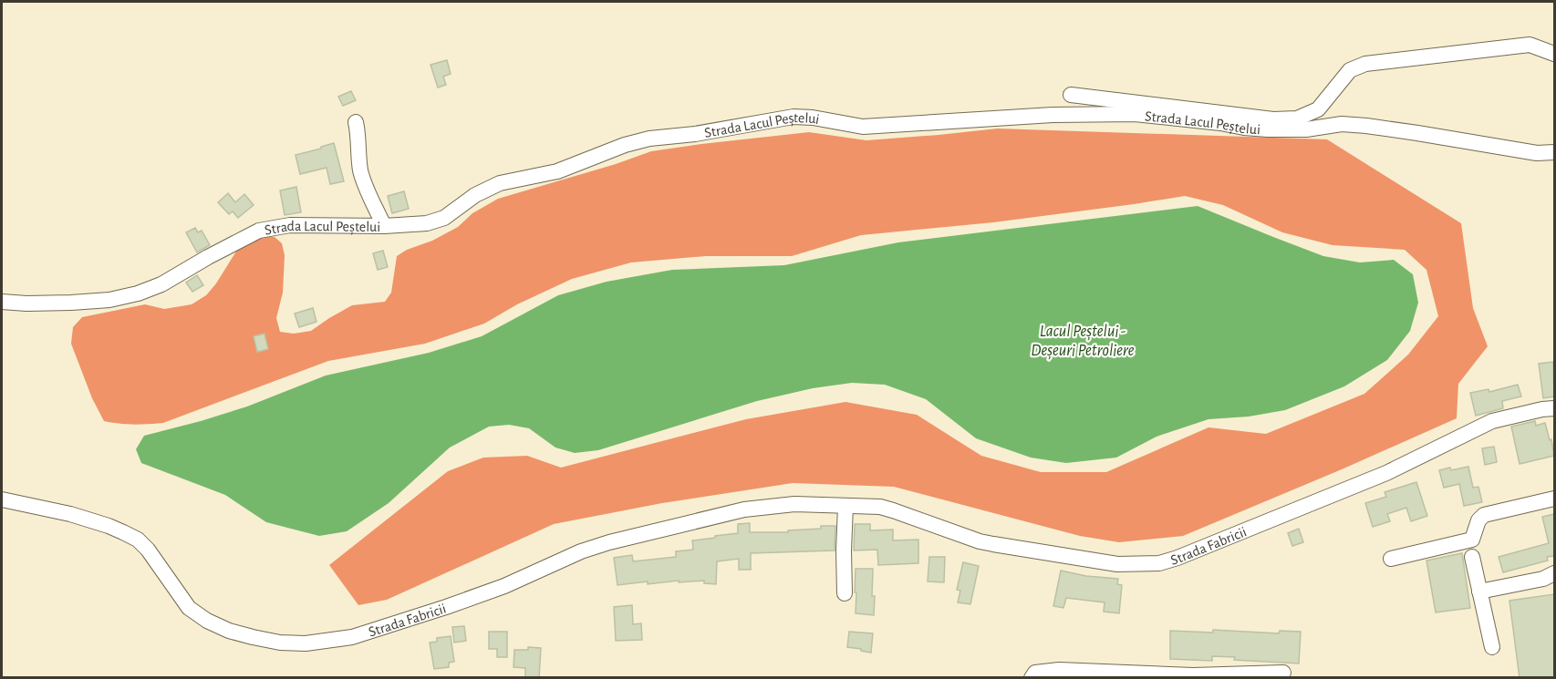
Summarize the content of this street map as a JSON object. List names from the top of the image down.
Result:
{
  "streets": {
    "street": ["Strada Lacul Peștelui", "Strada Fabricii"]
  },
  "water": ["Lacul Peștelui - Deșeuri Petroliere"]
}
